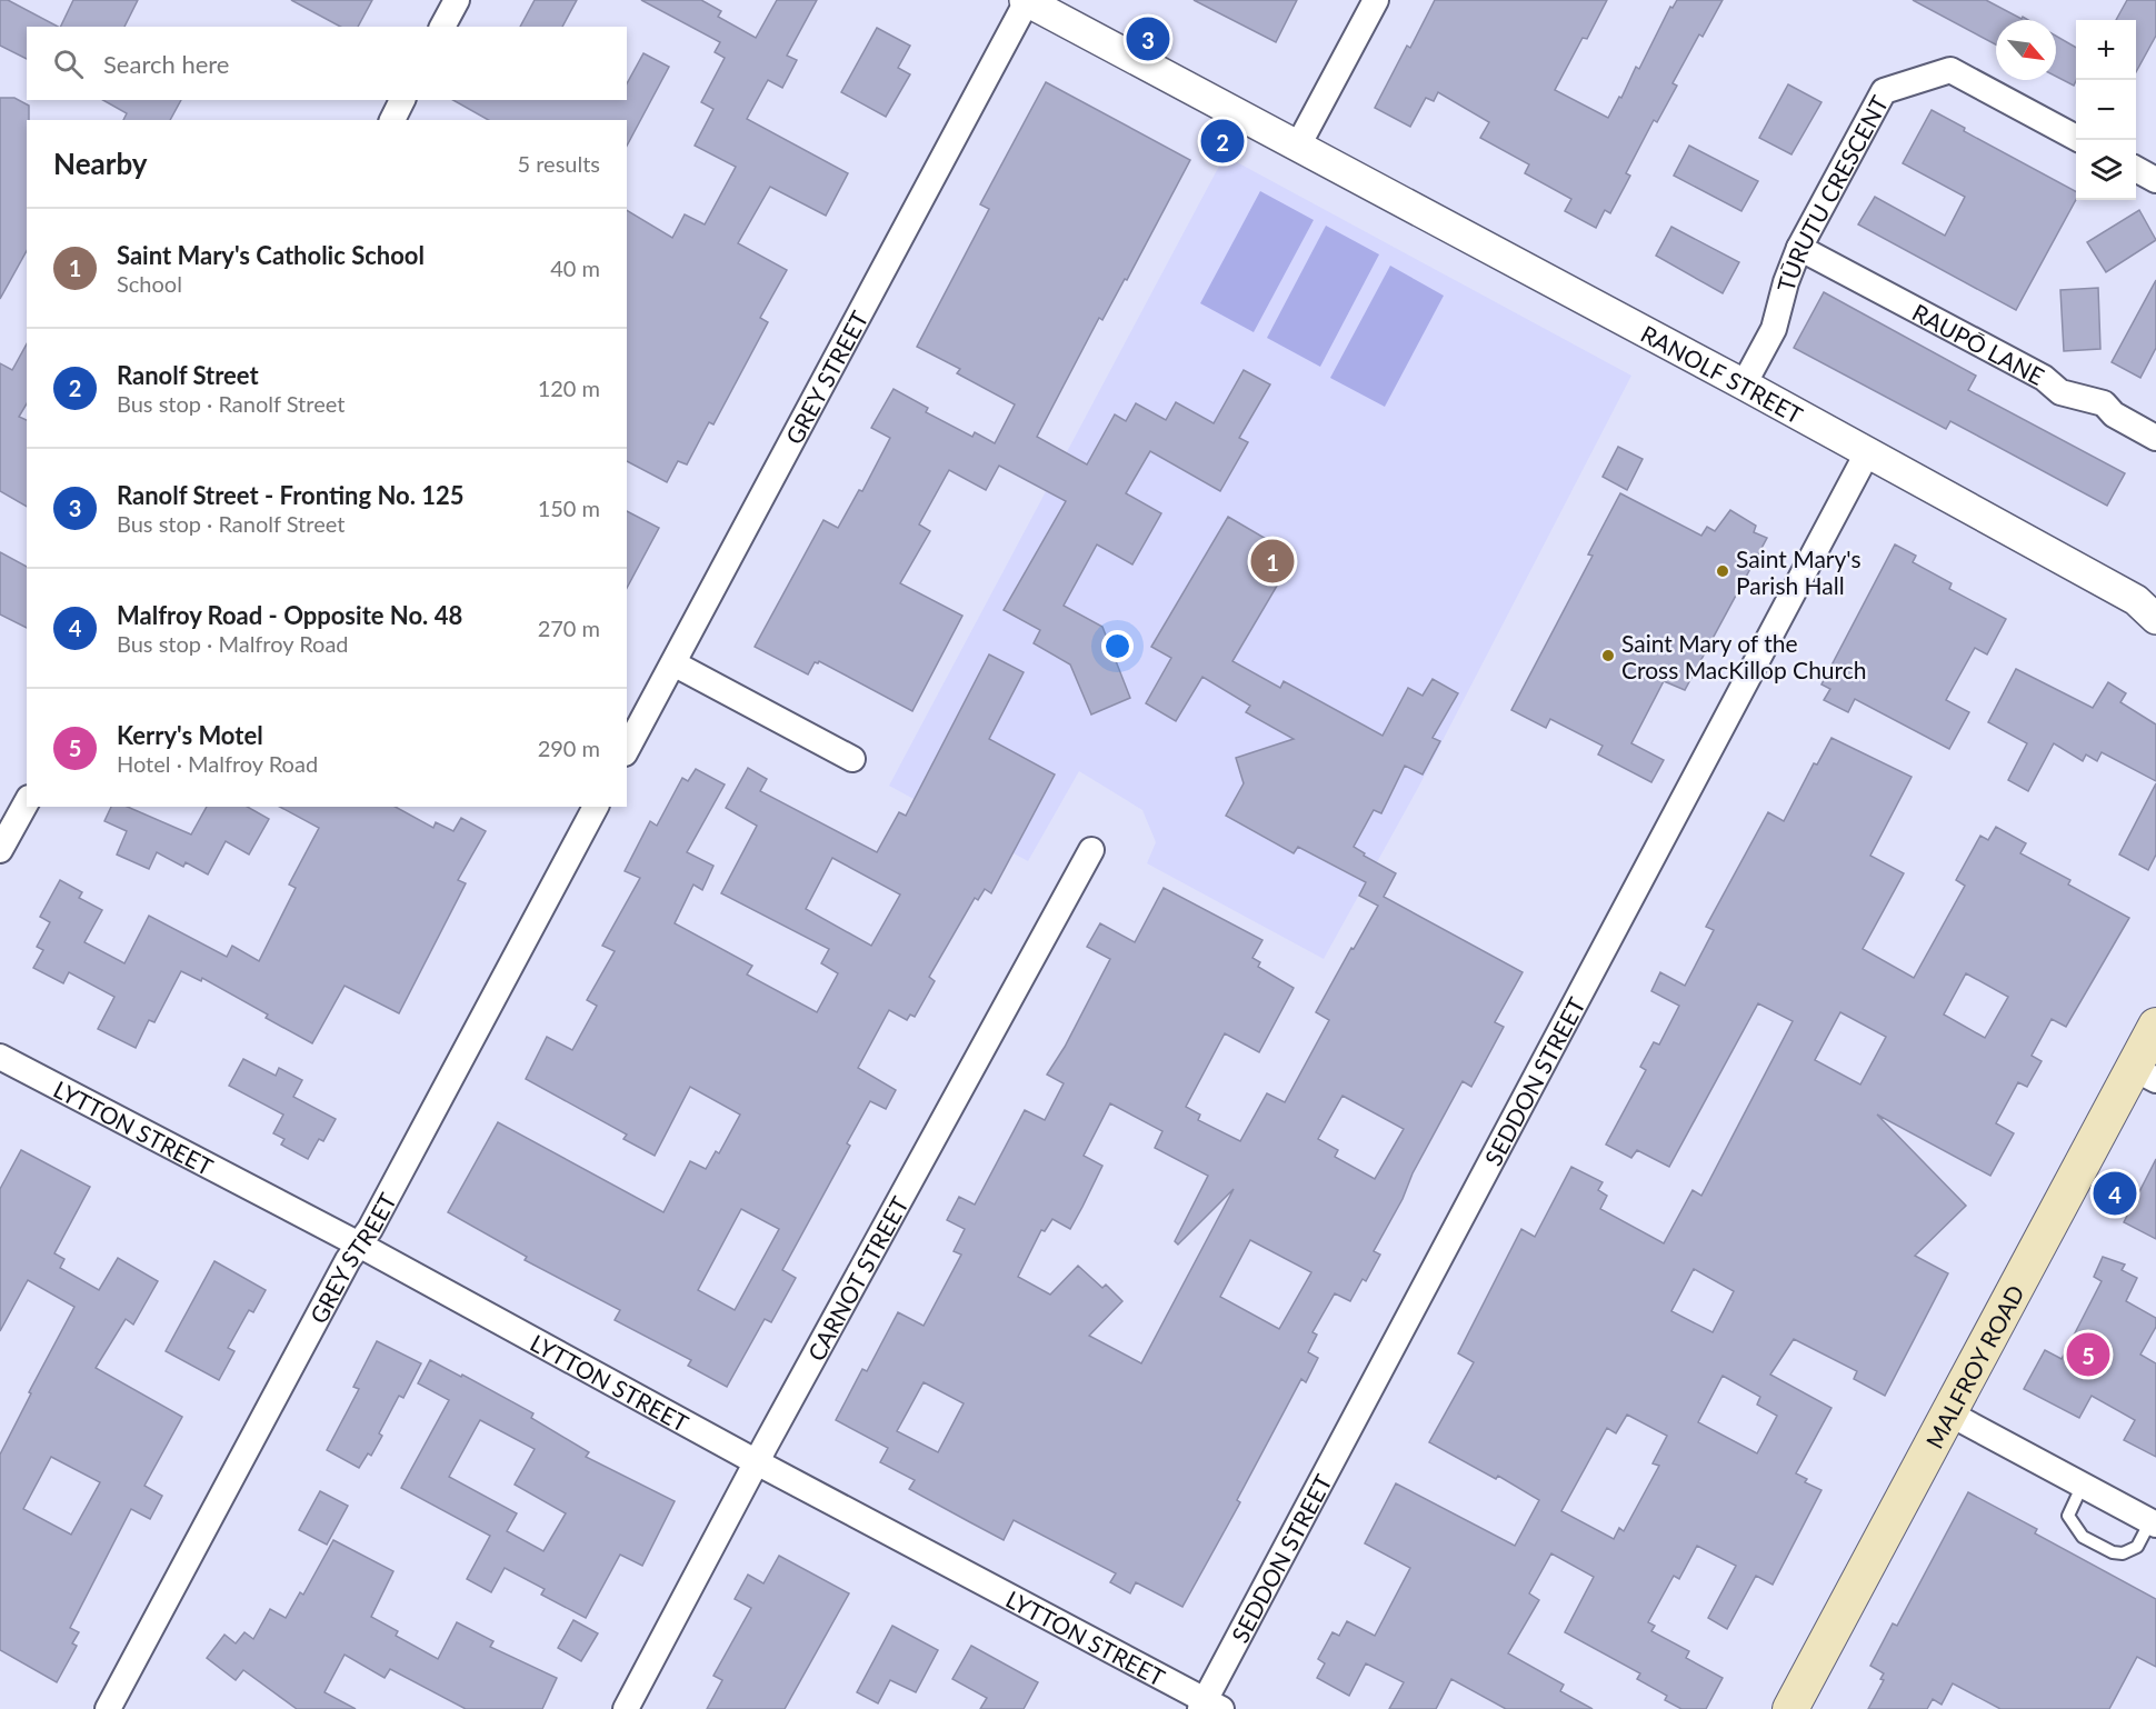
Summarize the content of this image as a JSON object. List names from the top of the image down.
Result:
{
  "streets": {
    "main road": ["MALFROY ROAD"],
    "street": [
      "TŪRUTU CRESCENT",
      "RAUPŌ LANE",
      "RANOLF STREET",
      "GREY STREET",
      "SEDDON STREET",
      "LYTTON STREET",
      "CARNOT STREET"
    ]
  },
  "crossings": [
    ["TŪRUTU CRESCENT", "RAUPŌ LANE"],
    ["TŪRUTU CRESCENT", "RANOLF STREET"],
    ["RANOLF STREET", "GREY STREET"],
    ["RANOLF STREET", "SEDDON STREET"],
    ["GREY STREET", "LYTTON STREET"],
    ["SEDDON STREET", "LYTTON STREET"],
    ["LYTTON STREET", "CARNOT STREET"]
  ],
  "places": ["Saint Mary's Parish Hall", "Saint Mary of the Cross MacKillop Church"],
  "north": "bottom right",
  "page": {
    "pins": [
      "3",
      "2",
      "1",
      "4",
      "5"
    ],
    "map_buttons": ["+", "−"],
    "search": "Search here",
    "heading": ["Nearby", "5 results"],
    "list": [
      {
        "mark": "1",
        "name": "Saint Mary's Catholic School",
        "note": "School",
        "value": "40 m"
      },
      {
        "mark": "2",
        "name": "Ranolf Street",
        "note": "Bus stop · Ranolf Street",
        "value": "120 m"
      },
      {
        "mark": "3",
        "name": "Ranolf Street - Fronting No. 125",
        "note": "Bus stop · Ranolf Street",
        "value": "150 m"
      },
      {
        "mark": "4",
        "name": "Malfroy Road - Opposite No. 48",
        "note": "Bus stop · Malfroy Road",
        "value": "270 m"
      },
      {
        "mark": "5",
        "name": "Kerry's Motel",
        "note": "Hotel · Malfroy Road",
        "value": "290 m"
      }
    ]
  }
}
